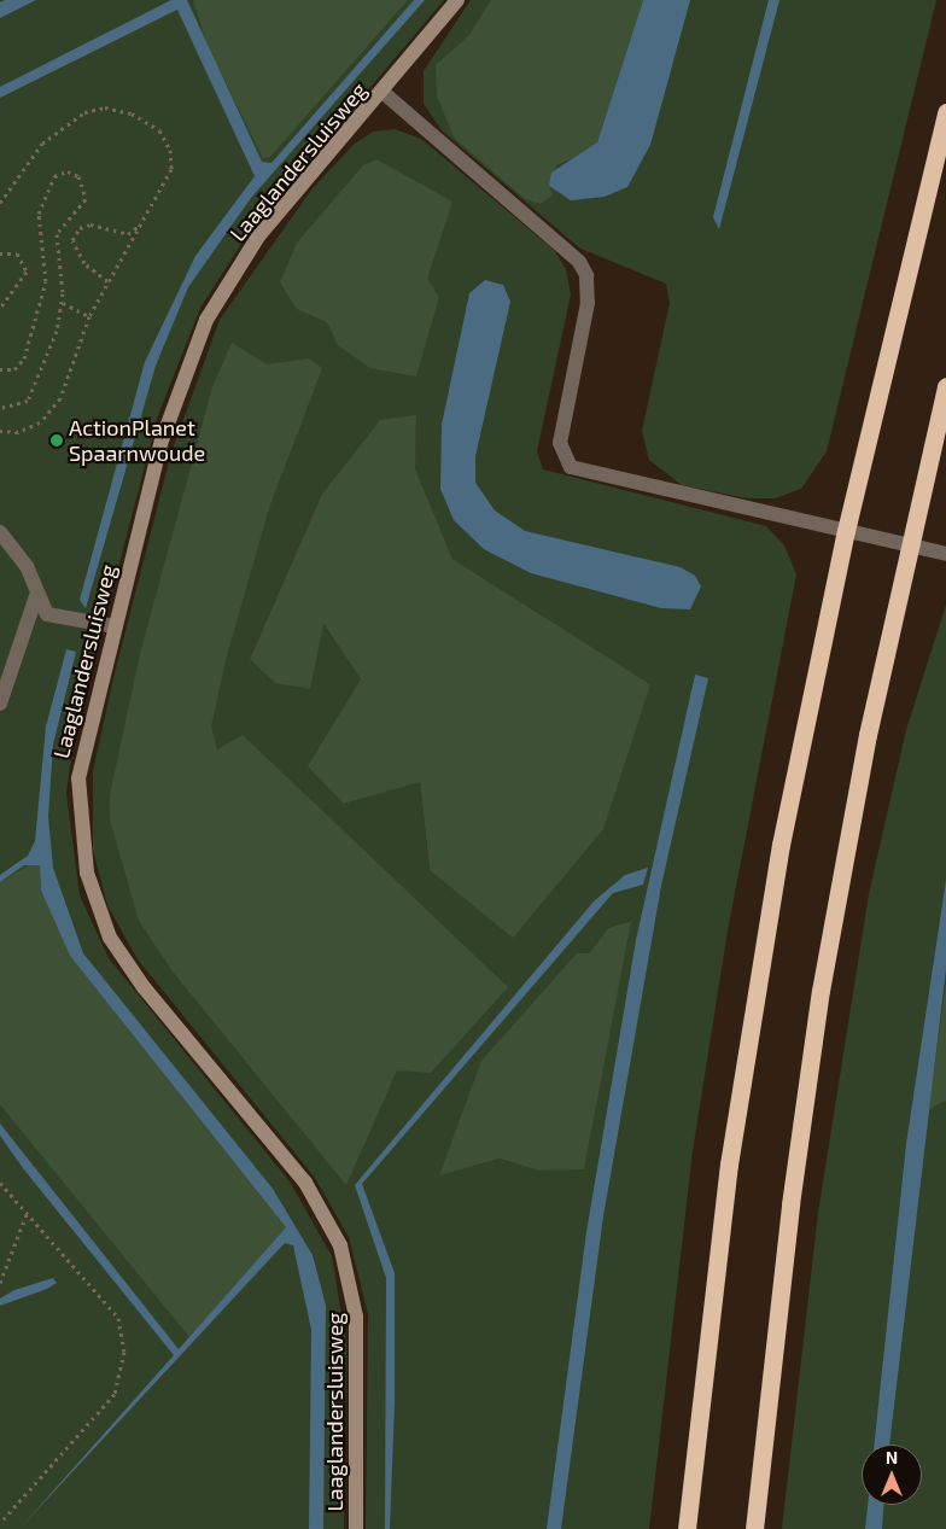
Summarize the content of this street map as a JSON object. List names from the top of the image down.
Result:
{
  "streets": {
    "street": ["Laaglandersluisweg"]
  },
  "places": ["ActionPlanet Spaarnwoude"],
  "north": "top"
}
